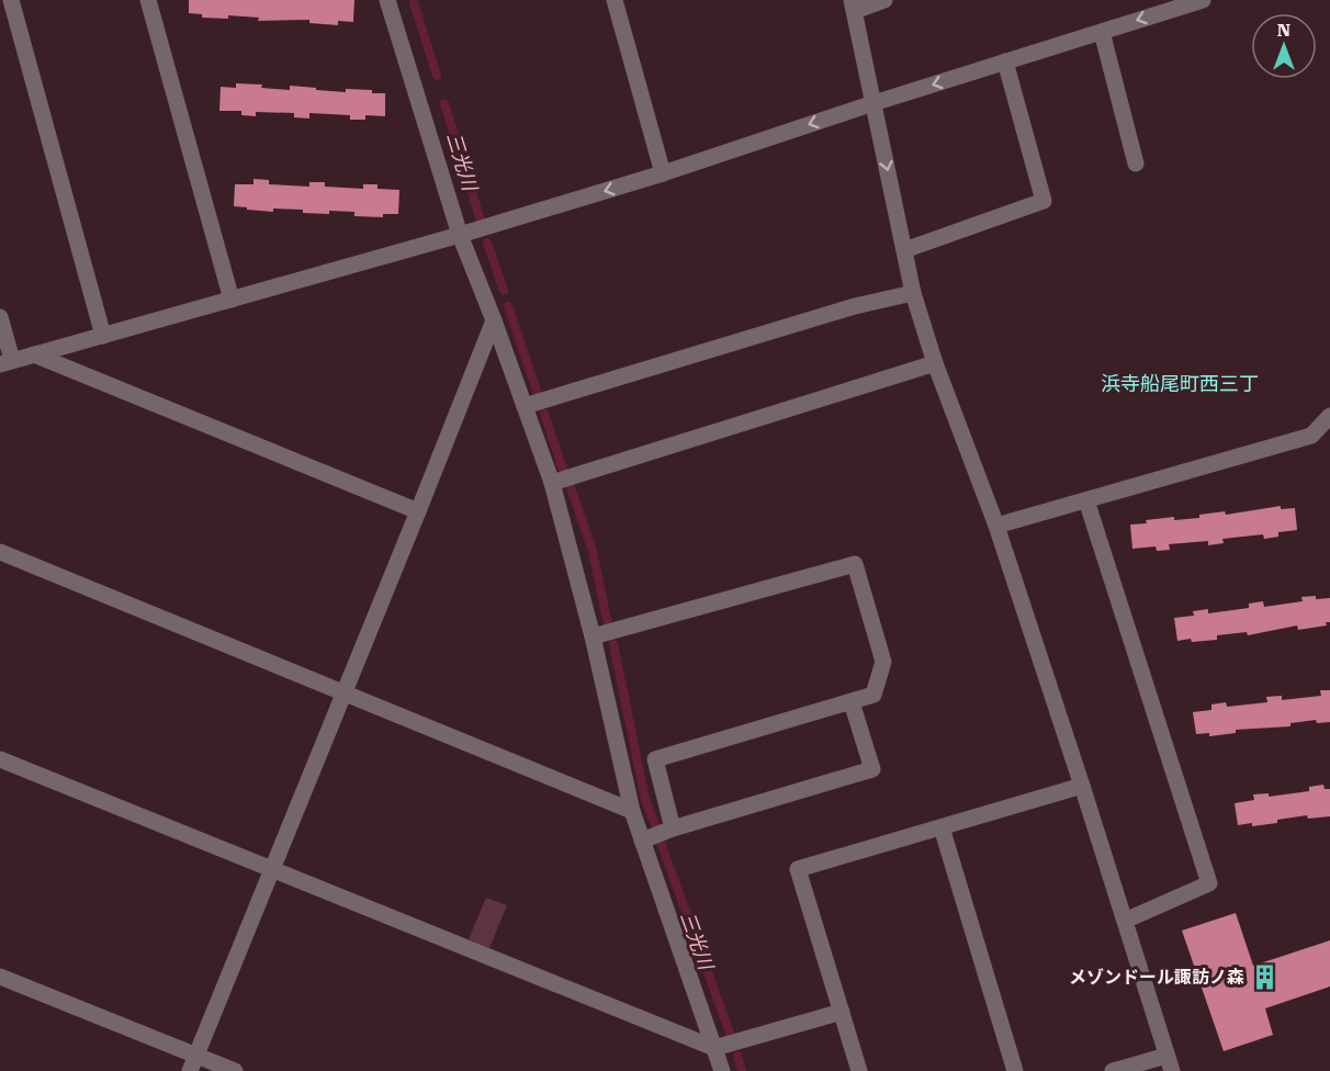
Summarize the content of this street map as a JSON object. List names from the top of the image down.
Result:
{
  "districts": ["浜寺船尾町西三丁"],
  "water": ["三光川"],
  "places": {
    "building": ["メゾンドール諏訪ノ森"]
  },
  "north": "top"
}
